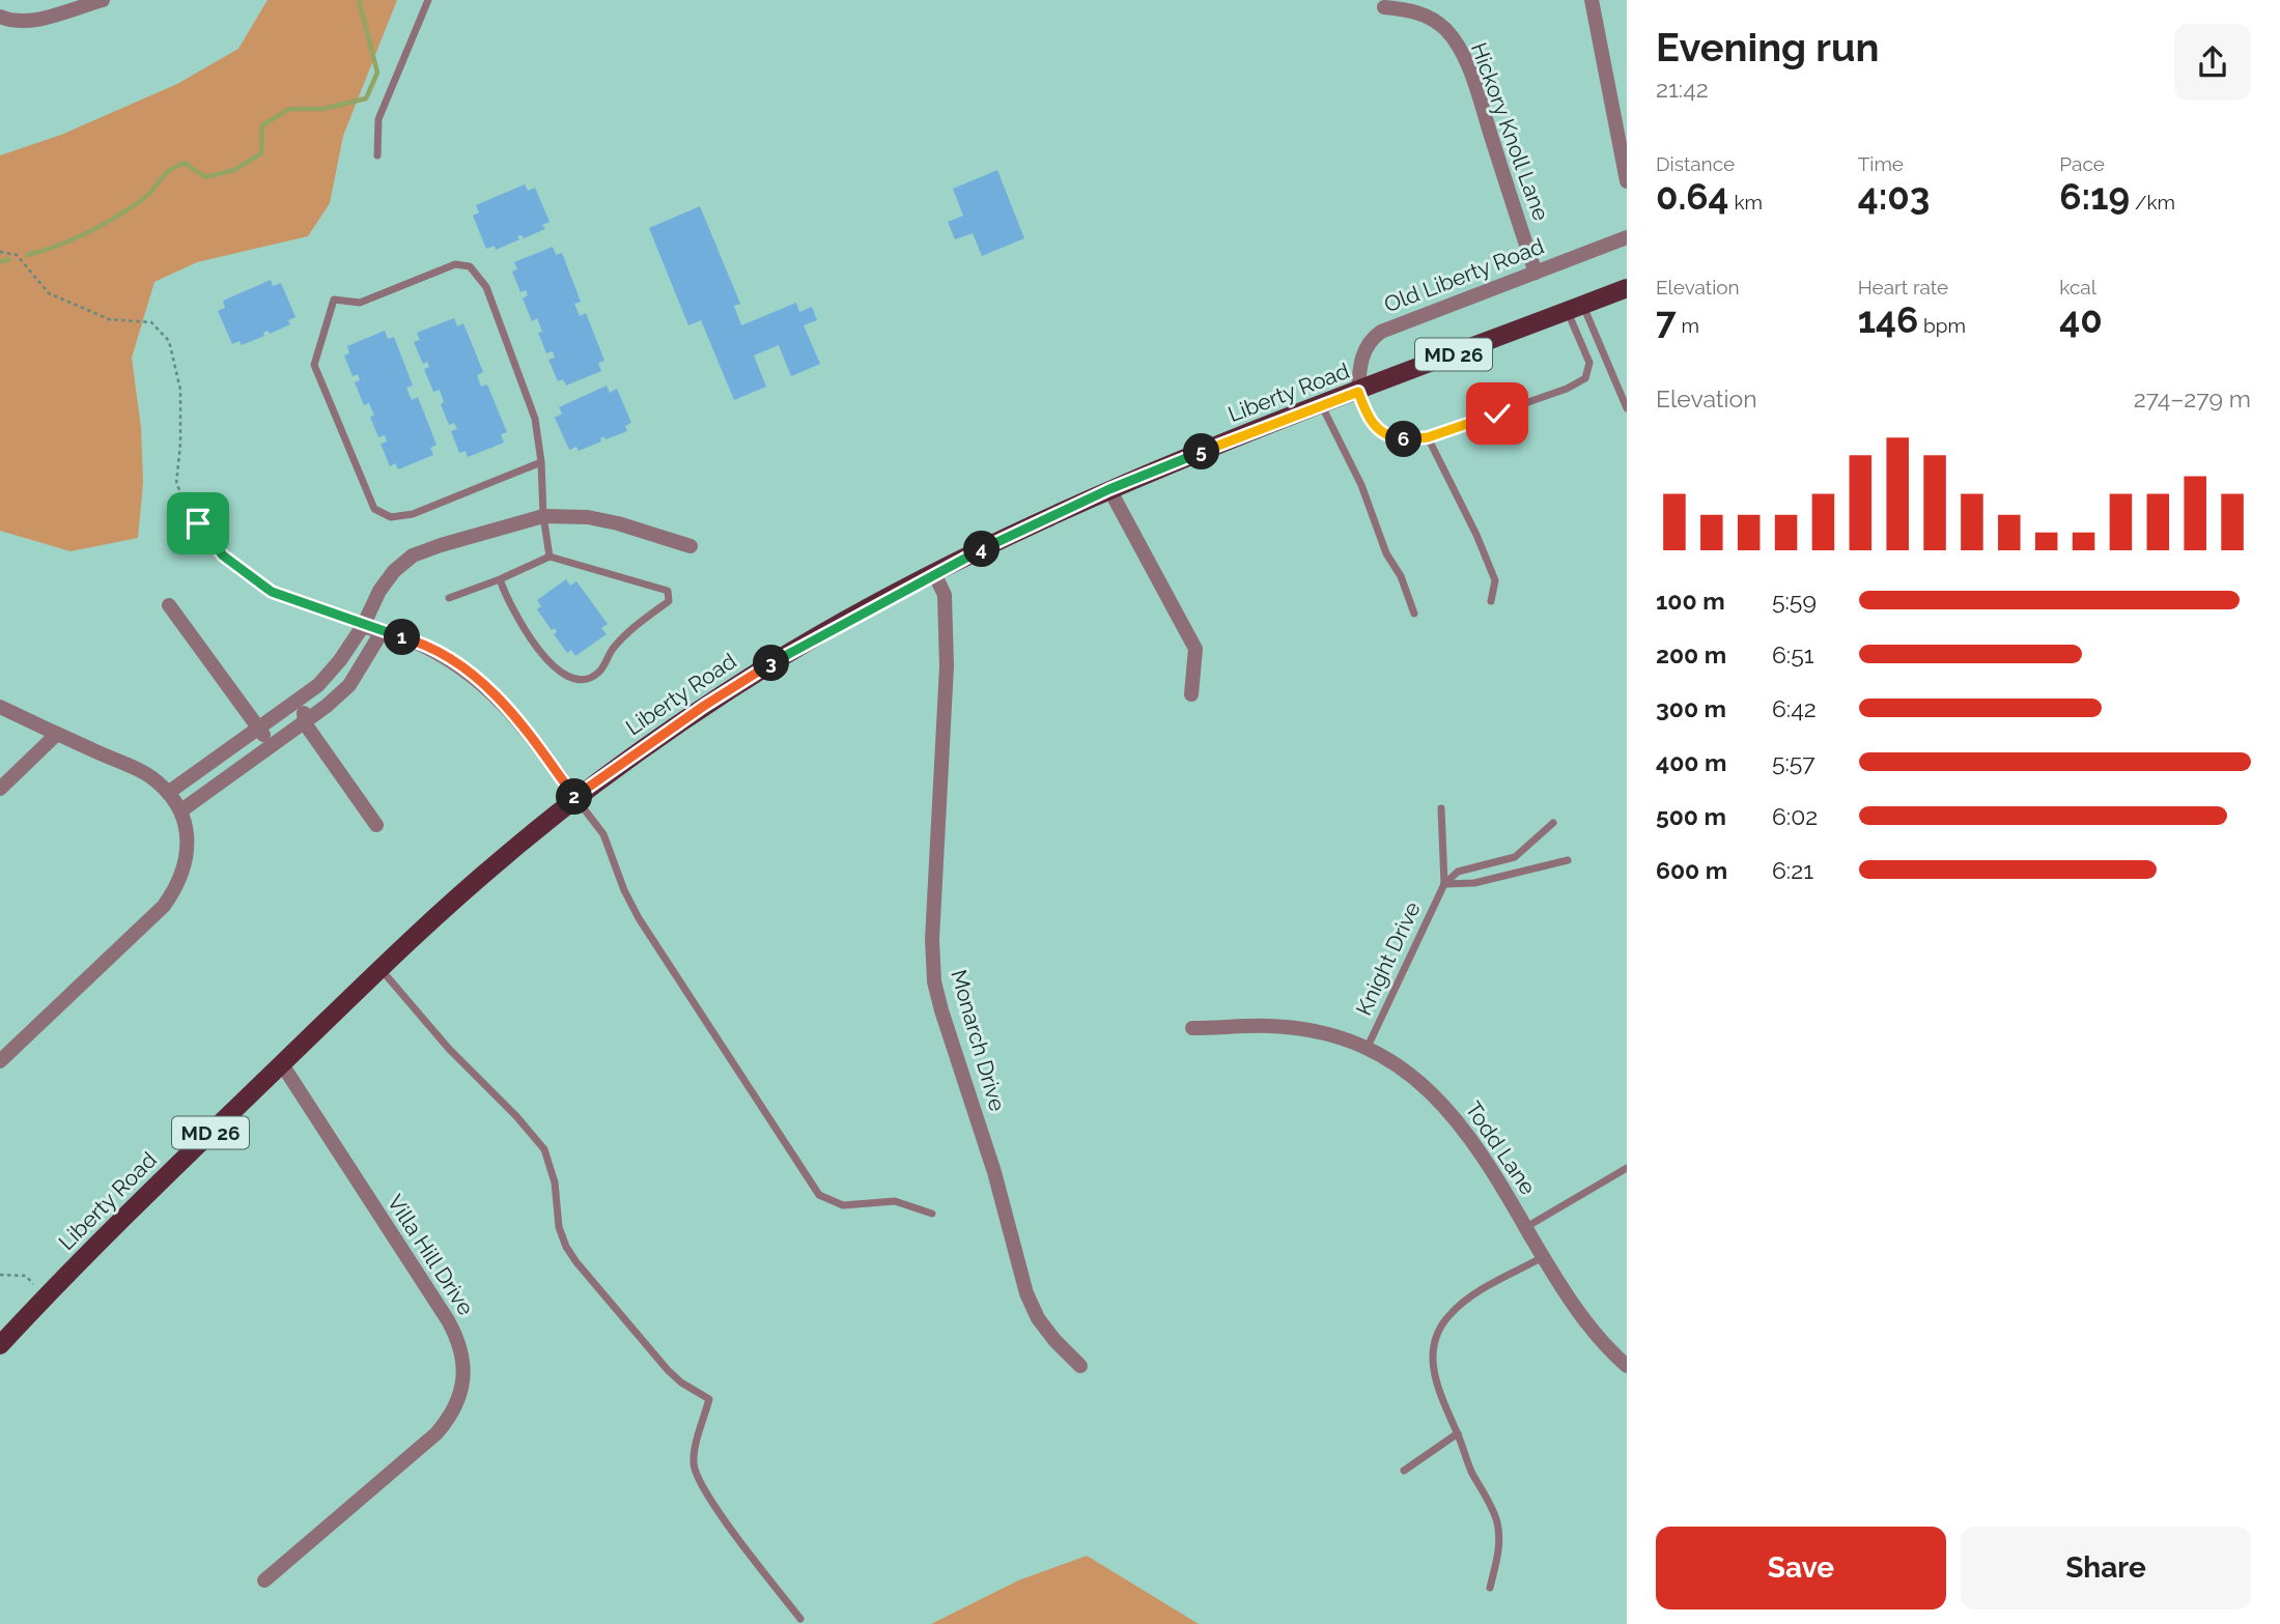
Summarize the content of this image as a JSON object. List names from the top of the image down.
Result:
{
  "streets": {
    "main road": ["MD 26", "Liberty Road"],
    "street": [
      "Hickory Knoll Lane",
      "Old Liberty Road",
      "Monarch Drive",
      "Todd Lane",
      "Villa Hill Drive"
    ],
    "lane": ["Knight Drive"]
  },
  "crossings": [
    ["Hickory Knoll Lane", "Old Liberty Road"],
    ["Old Liberty Road", "Liberty Road"],
    ["Liberty Road", "Monarch Drive"],
    ["Liberty Road", "Villa Hill Drive"],
    ["Knight Drive", "Todd Lane"]
  ],
  "page": {
    "heading": ["Evening run", "21:42"],
    "stats": [
      ["Distance", "0.64 km"],
      ["Time", "4:03"],
      ["Pace", "6:19 /km"],
      ["Elevation", "7 m"],
      ["Heart rate", "146 bpm"],
      ["kcal", "40"]
    ],
    "chart": ["Elevation", "274–279 m"],
    "pins": [
      "6",
      "5",
      "4",
      "1",
      "3",
      "2"
    ],
    "list": [
      {
        "name": "100 m",
        "note": "5:59"
      },
      {
        "name": "200 m",
        "note": "6:51"
      },
      {
        "name": "300 m",
        "note": "6:42"
      },
      {
        "name": "400 m",
        "note": "5:57"
      },
      {
        "name": "500 m",
        "note": "6:02"
      },
      {
        "name": "600 m",
        "note": "6:21"
      }
    ],
    "buttons": ["Save", "Share"]
  }
}
